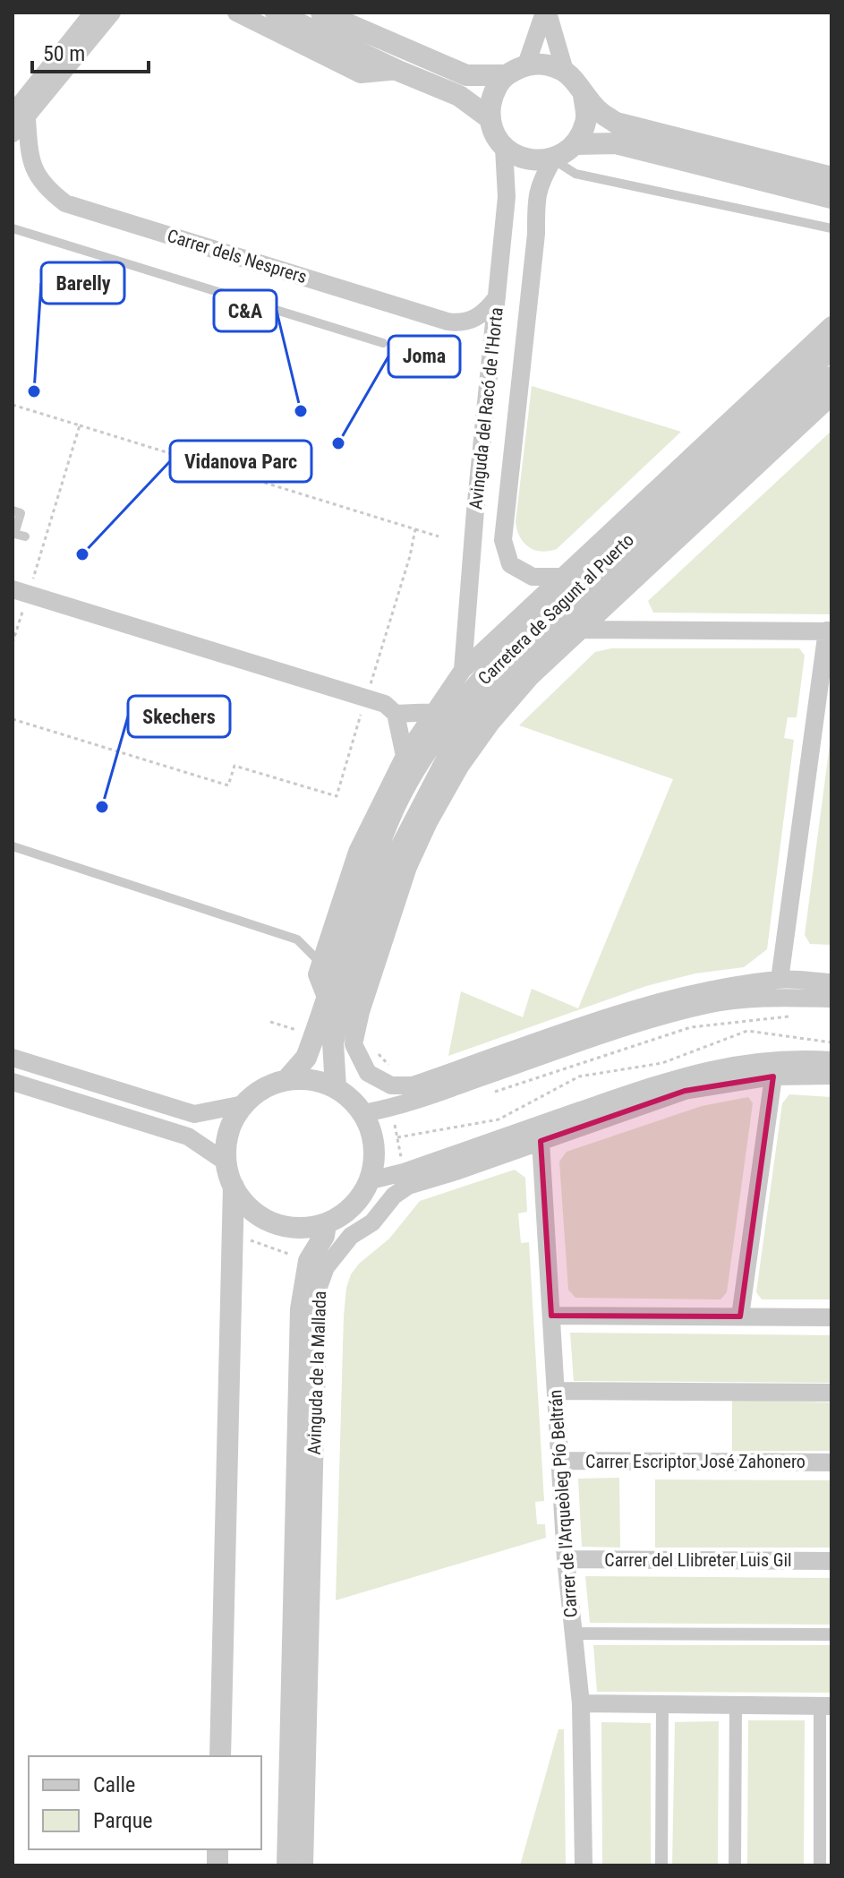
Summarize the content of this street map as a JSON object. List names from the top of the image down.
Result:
{
  "streets": {
    "street": [
      "Carrer dels Nesprers",
      "Avinguda del Racó de l'Horta",
      "Carretera de Sagunt al Puerto",
      "Avinguda de la Mallada",
      "Carrer Escriptor José Zahonero",
      "Carrer de l'Arqueòleg Pío Beltrán",
      "Carrer del Llibreter Luis Gil"
    ]
  },
  "crossings": [
    ["Carrer dels Nesprers", "Avinguda del Racó de l'Horta"],
    ["Avinguda de la Mallada", "Carrer de l'Arqueòleg Pío Beltrán"],
    ["Carrer Escriptor José Zahonero", "Carrer de l'Arqueòleg Pío Beltrán"],
    ["Carrer de l'Arqueòleg Pío Beltrán", "Carrer del Llibreter Luis Gil"]
  ],
  "places": [
    "Barelly",
    "C&A",
    "Joma",
    "Vidanova Parc",
    "Skechers"
  ],
  "legend": ["Calle", "Parque"],
  "scale_bar": "50 m"
}
